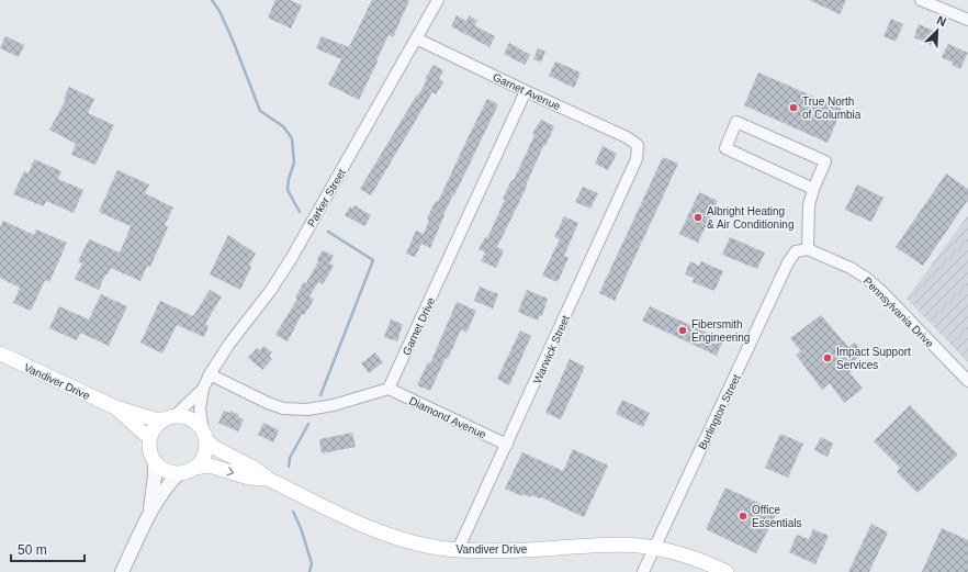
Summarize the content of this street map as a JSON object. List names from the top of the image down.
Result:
{
  "streets": {
    "main road": ["Vandiver Drive"],
    "street": [
      "Garnet Avenue",
      "Parker Street",
      "Pennsylvania Drive",
      "Garnet Drive",
      "Warwick Street",
      "Burlington Street",
      "Diamond Avenue"
    ]
  },
  "crossings": [
    ["Garnet Avenue", "Parker Street"],
    ["Garnet Avenue", "Garnet Drive"],
    ["Garnet Avenue", "Warwick Street"],
    ["Parker Street", "Vandiver Drive"],
    ["Pennsylvania Drive", "Burlington Street"],
    ["Garnet Drive", "Diamond Avenue"],
    ["Warwick Street", "Vandiver Drive"],
    ["Warwick Street", "Diamond Avenue"],
    ["Vandiver Drive", "Burlington Street"]
  ],
  "places": [
    "True North of Columbia",
    "Albright Heating & Air Conditioning",
    "Fibersmith Engineering",
    "Impact Support Services",
    "Office Essentials"
  ],
  "scale_bar": "50 m",
  "north": "top right"
}
